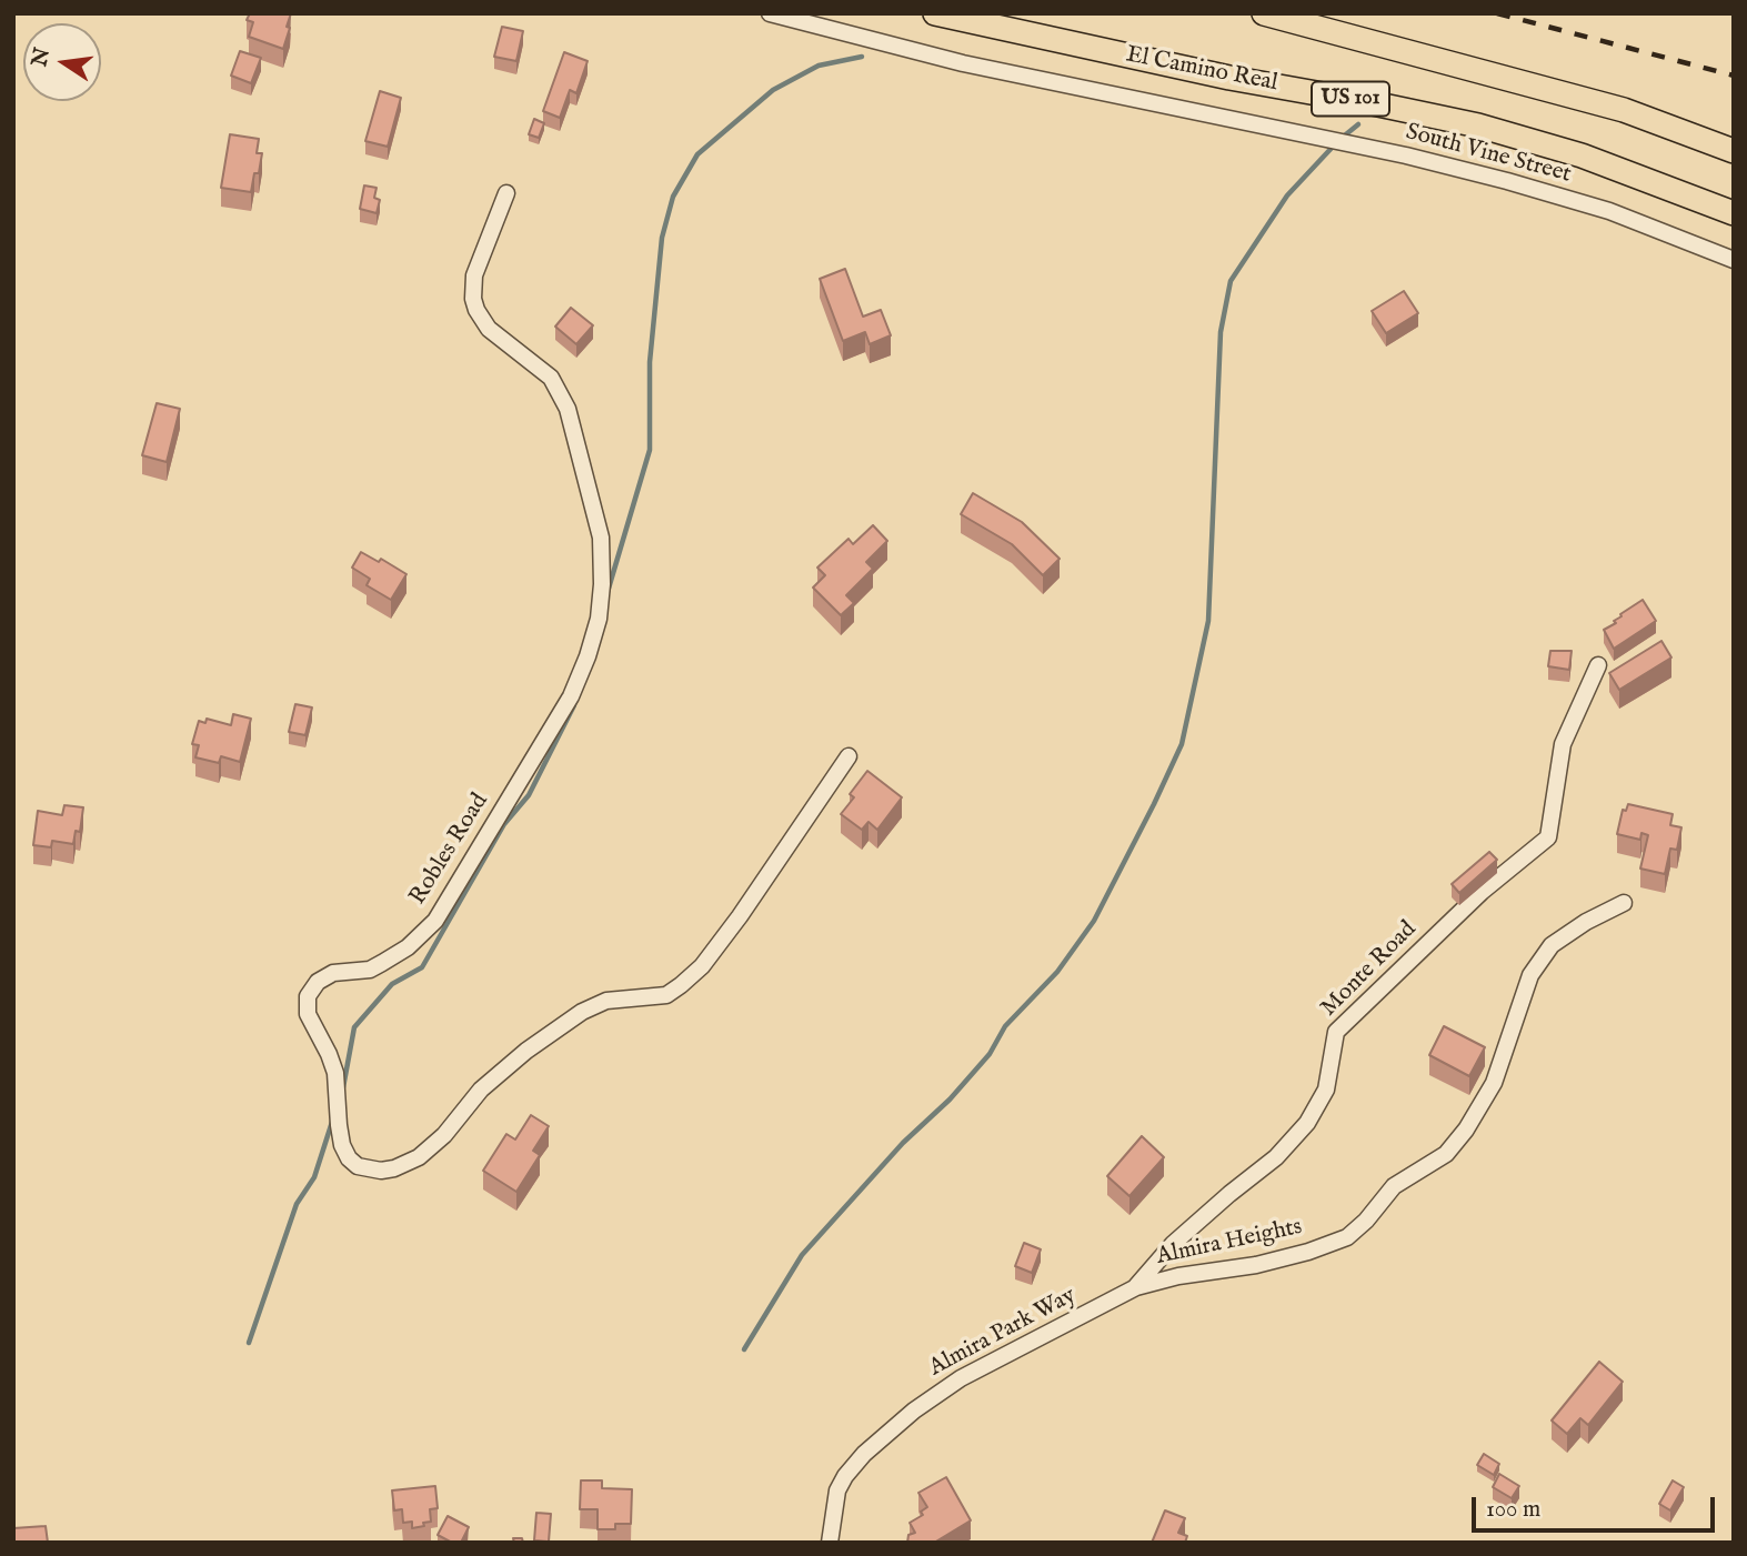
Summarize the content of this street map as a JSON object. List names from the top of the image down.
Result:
{
  "streets": {
    "highway": ["El Camino Real", "US 101"],
    "street": [
      "South Vine Street",
      "Robles Road",
      "Monte Road",
      "Almira Heights",
      "Almira Park Way"
    ]
  },
  "crossings": [
    ["Monte Road", "Almira Heights"],
    ["Monte Road", "Almira Park Way"],
    ["Almira Heights", "Almira Park Way"]
  ],
  "scale_bar": "100 m",
  "north": "left"
}
